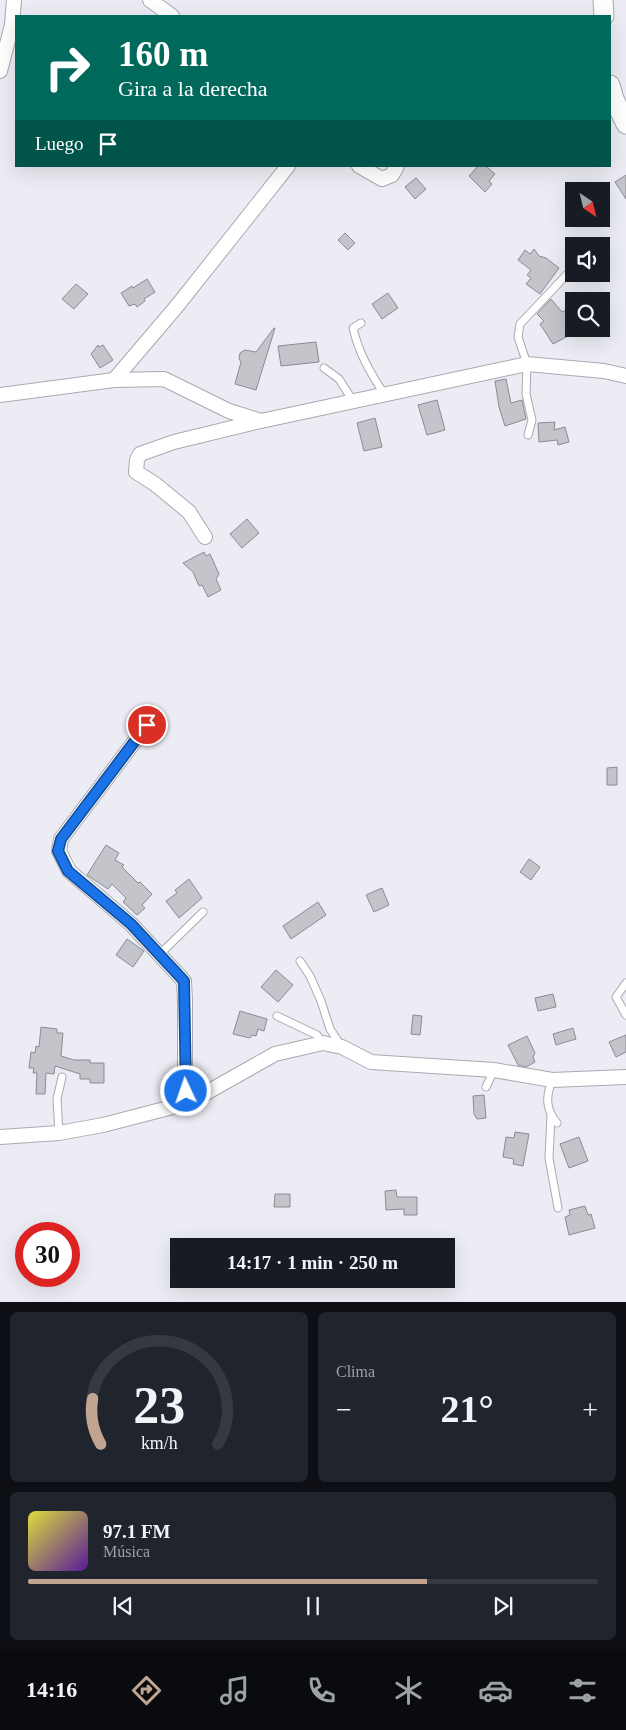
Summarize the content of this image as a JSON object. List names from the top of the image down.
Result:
{
  "north": "bottom right",
  "page": {
    "turn": ["160 m", "Gira a la derecha"],
    "then": "Luego",
    "limit": "30",
    "trip": "14:17 · 1 min · 250 m",
    "tile": "Clima",
    "heat": ["−", "21°", "+"],
    "song": ["97.1 FM", "Música"],
    "tabs": "14:16",
    "gauge": ["23", "km/h"]
  }
}
